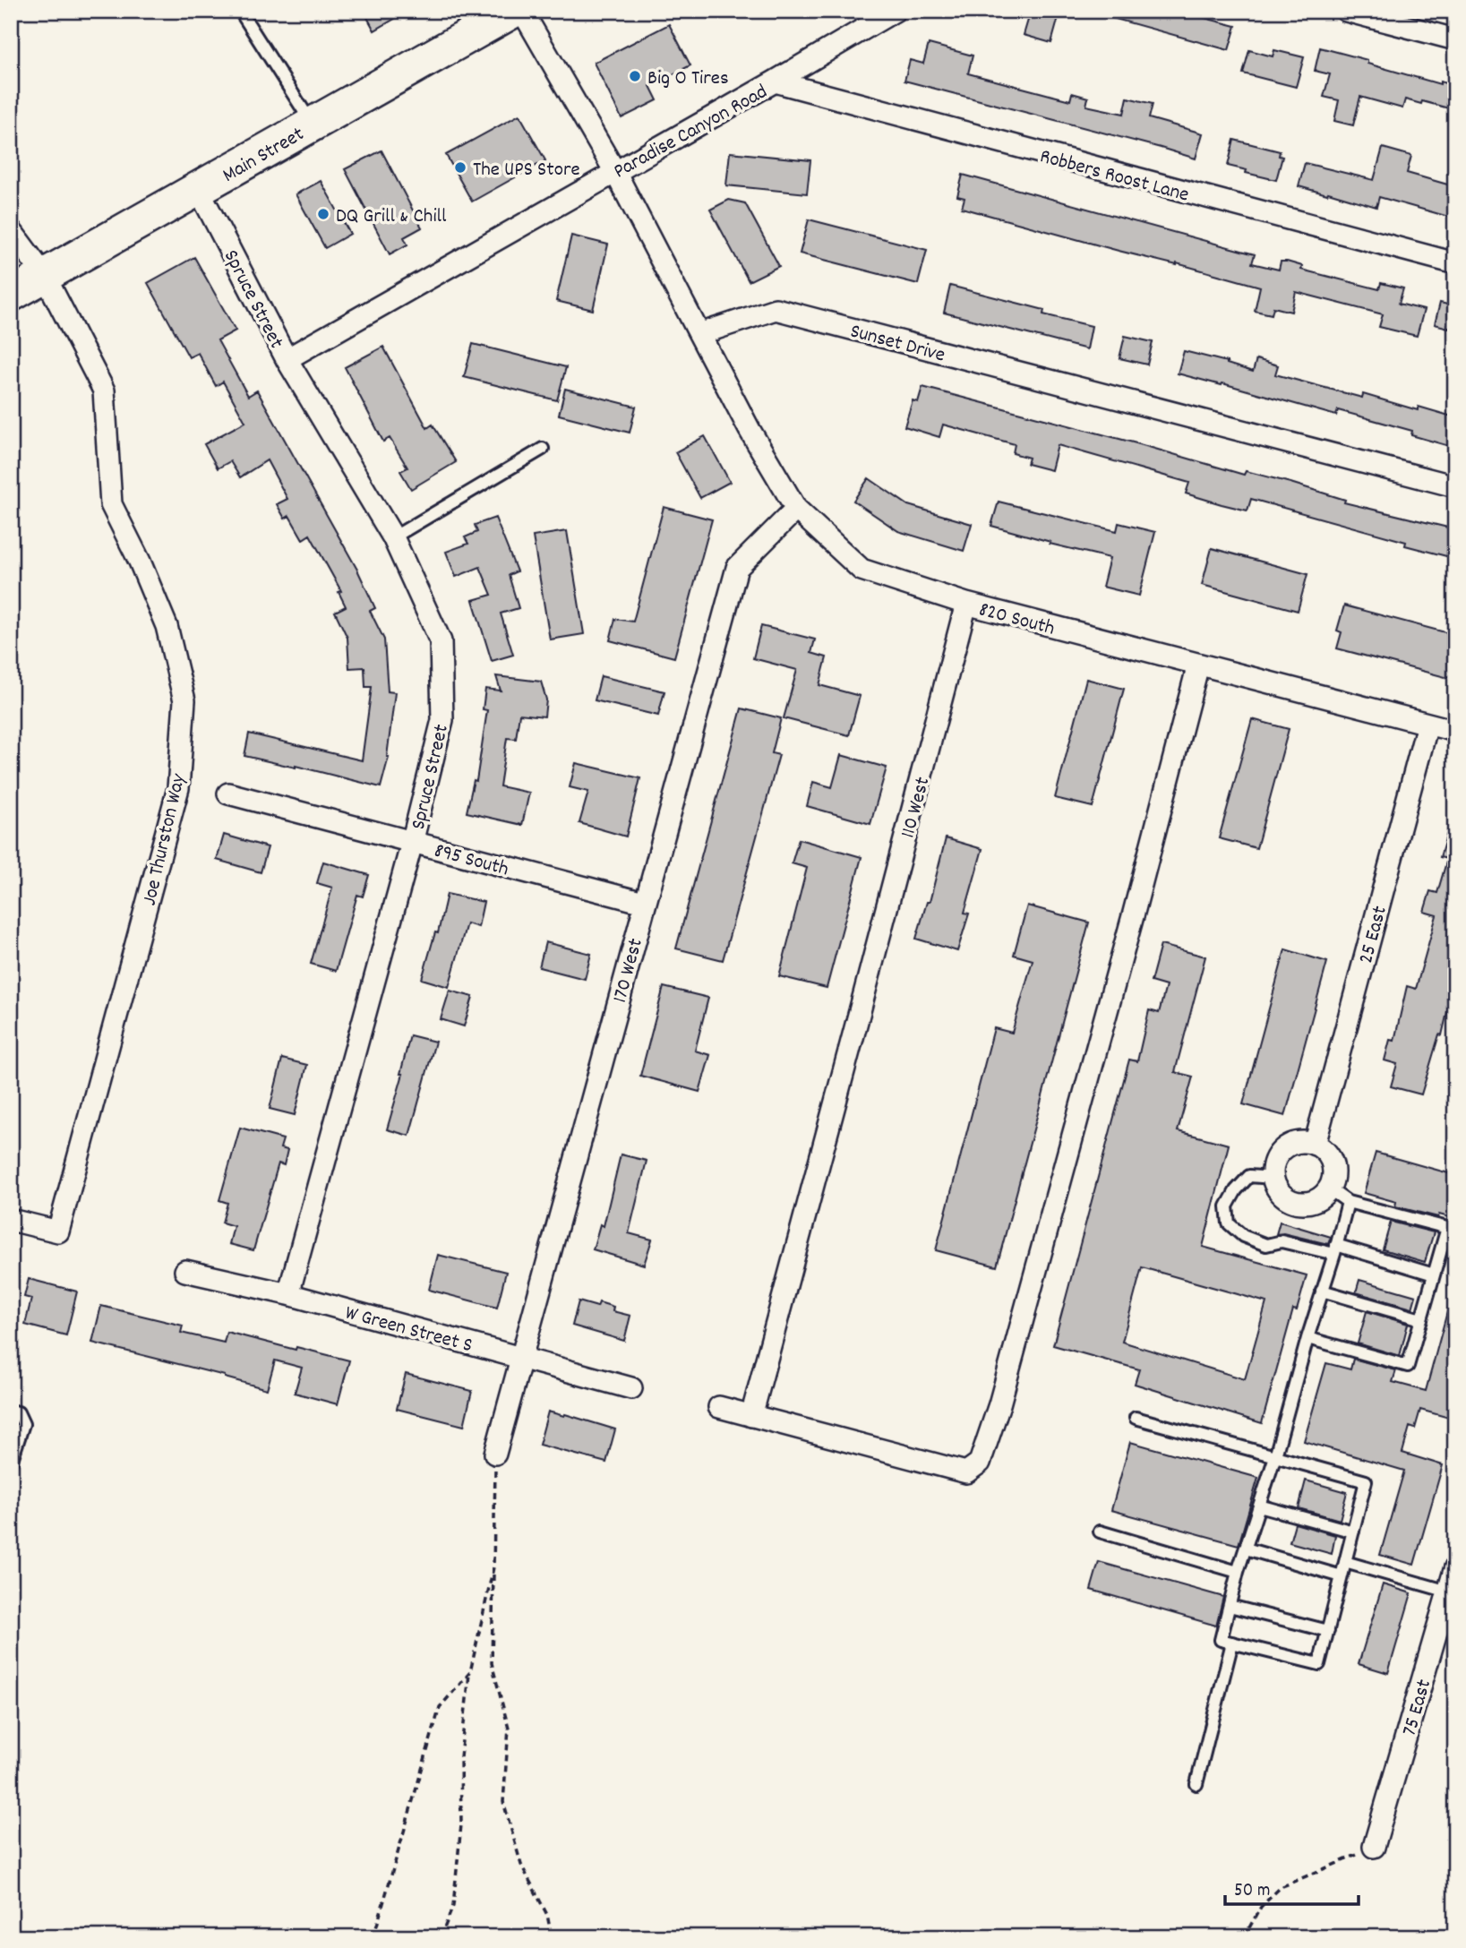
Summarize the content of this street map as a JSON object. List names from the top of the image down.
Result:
{
  "streets": {
    "main road": ["Main Street"],
    "street": [
      "Paradise Canyon Road",
      "Robbers Roost Lane",
      "Spruce Street",
      "Sunset Drive",
      "820 South",
      "110 West",
      "Joe Thurston Way",
      "895 South",
      "25 East",
      "170 West",
      "W Green Street S",
      "75 East"
    ]
  },
  "crossings": [
    ["Paradise Canyon Road", "Robbers Roost Lane"],
    ["Paradise Canyon Road", "Spruce Street"],
    ["Main Street", "Spruce Street"],
    ["Main Street", "Joe Thurston Way"],
    ["Spruce Street", "895 South"],
    ["Spruce Street", "W Green Street S"],
    ["Sunset Drive", "820 South"],
    ["820 South", "110 West"],
    ["820 South", "25 East"],
    ["820 South", "170 West"],
    ["895 South", "170 West"],
    ["170 West", "W Green Street S"]
  ],
  "places": ["Big O Tires", "The UPS Store", "DQ Grill & Chill"],
  "scale_bar": "50 m"
}
